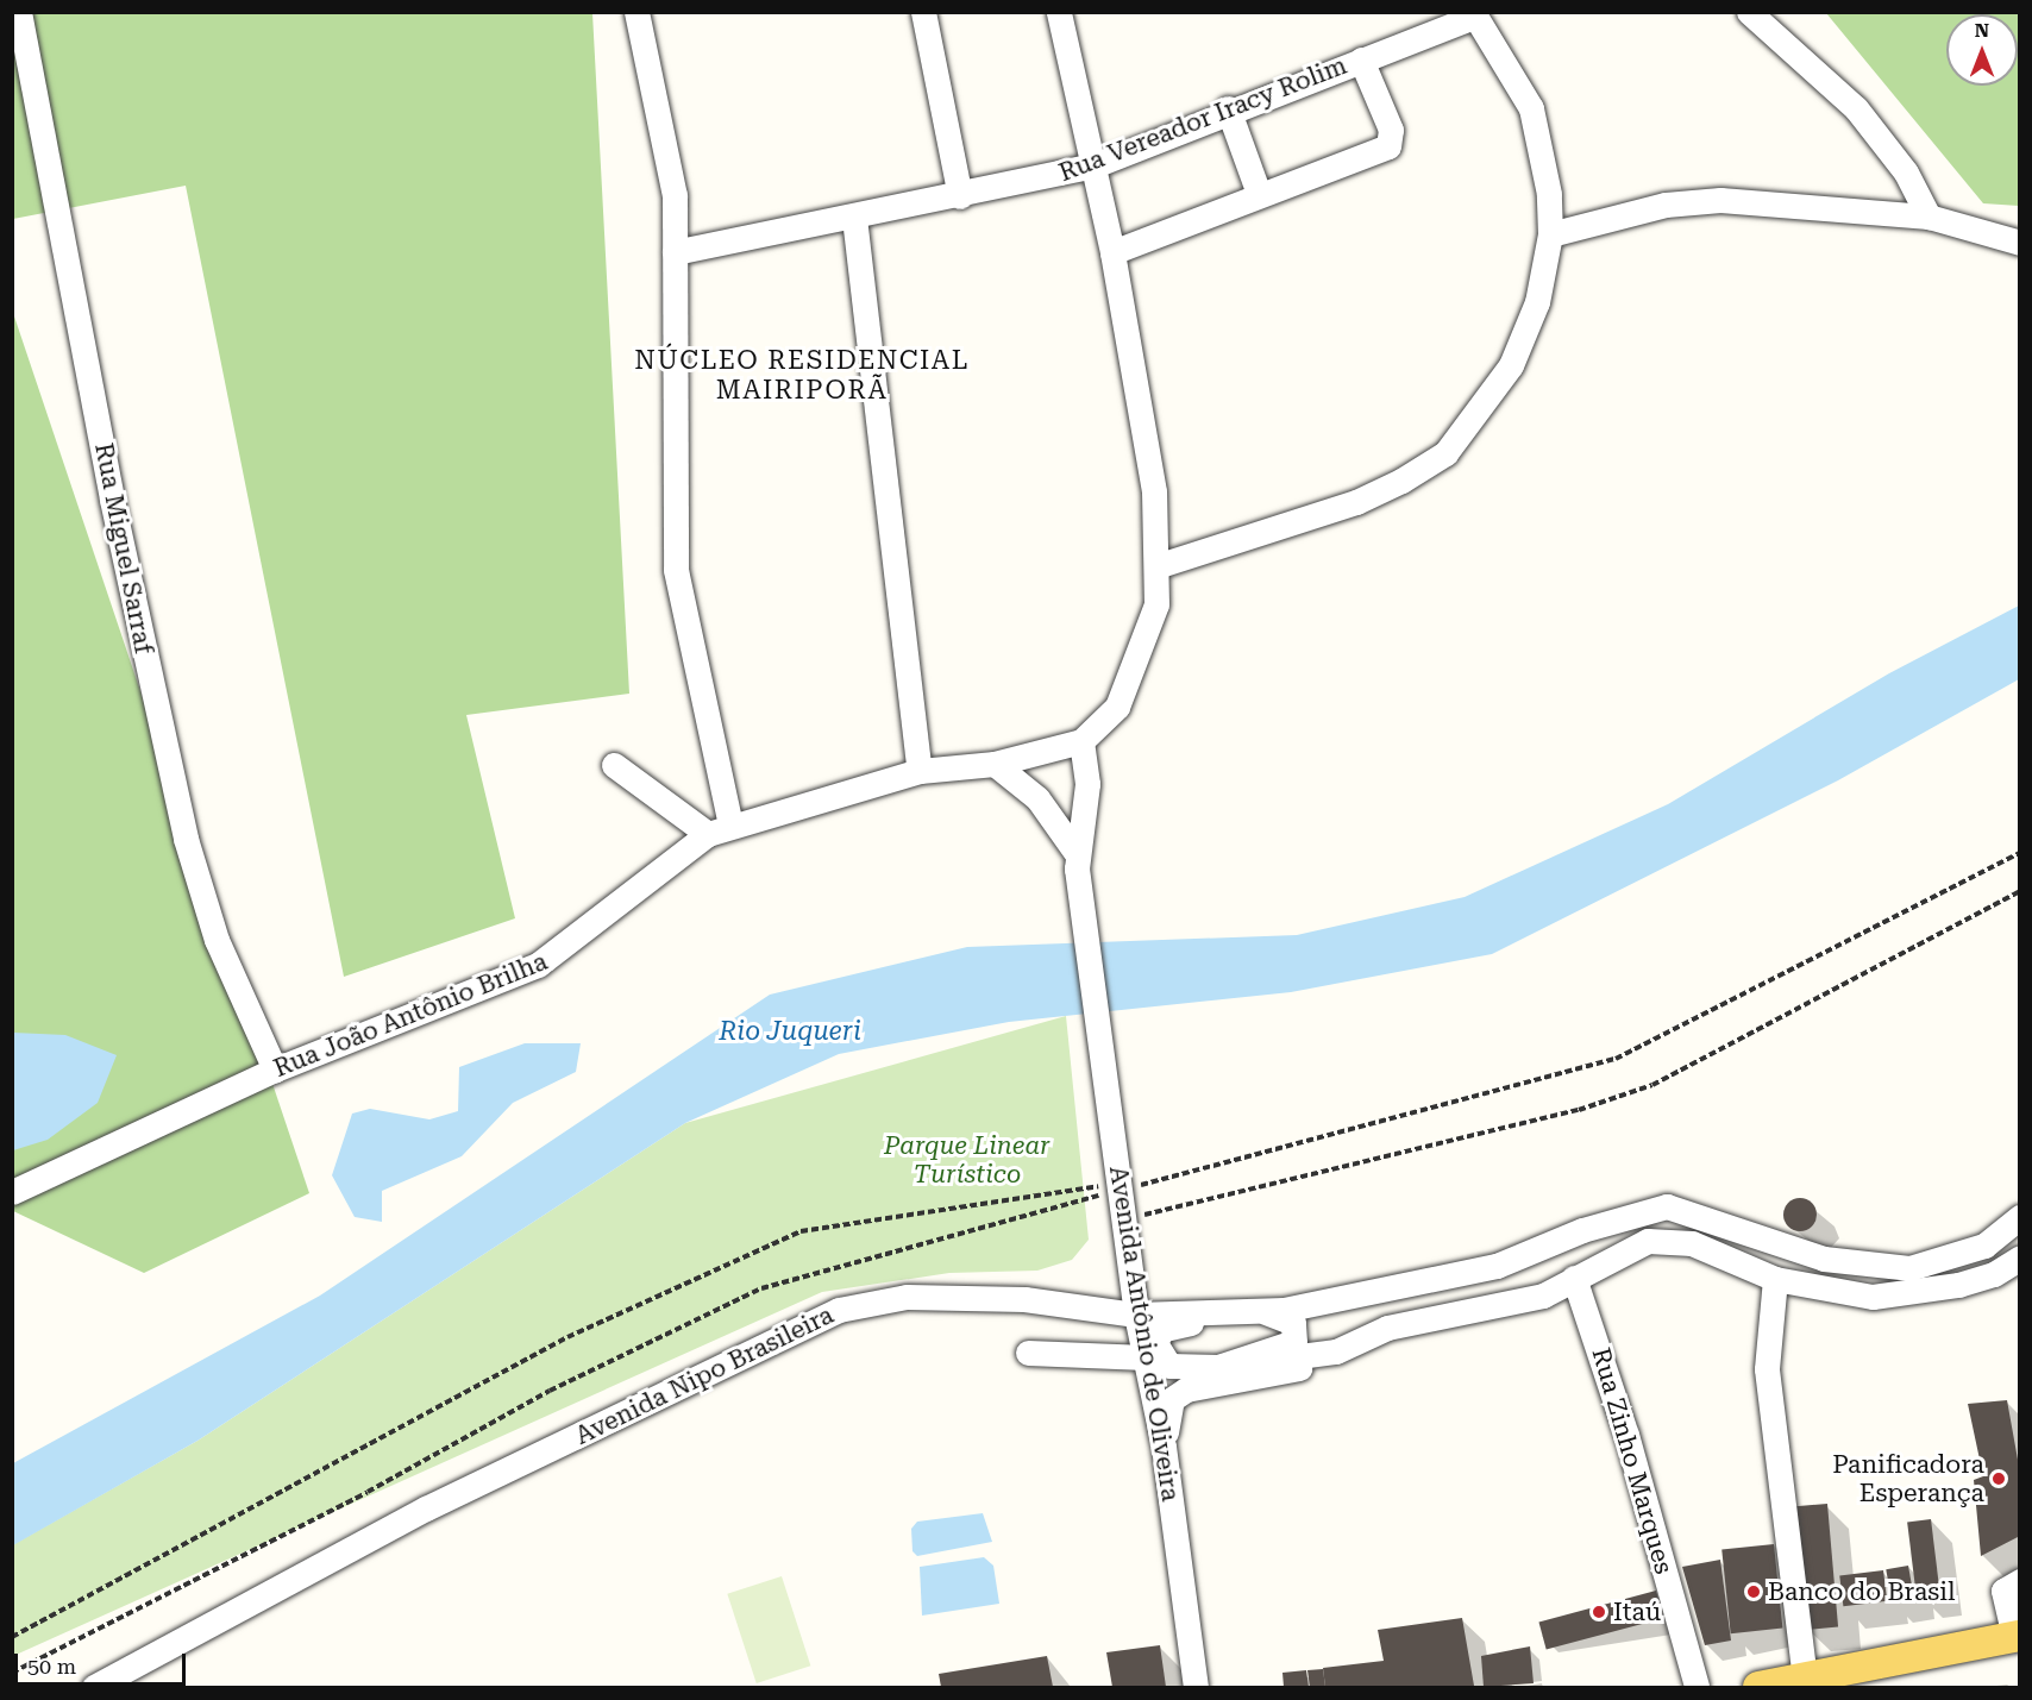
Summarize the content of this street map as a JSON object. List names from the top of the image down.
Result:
{
  "streets": {
    "street": [
      "Rua Vereador Iracy Rolim",
      "Rua Miguel Sarraf",
      "Rua João Antônio Brilha",
      "Avenida Antônio de Oliveira",
      "Avenida Nipo Brasileira",
      "Rua Zinho Marques"
    ]
  },
  "crossings": [
    ["Rua Miguel Sarraf", "Rua João Antônio Brilha"],
    ["Rua João Antônio Brilha", "Avenida Antônio de Oliveira"],
    ["Avenida Antônio de Oliveira", "Avenida Nipo Brasileira"]
  ],
  "districts": ["NÚCLEO RESIDENCIAL MAIRIPORÃ"],
  "water": ["Rio Juqueri"],
  "parks": ["Parque Linear Turístico"],
  "places": ["Panificadora Esperança", "Banco do Brasil", "Itaú"],
  "scale_bar": "50 m",
  "north": "top"
}
